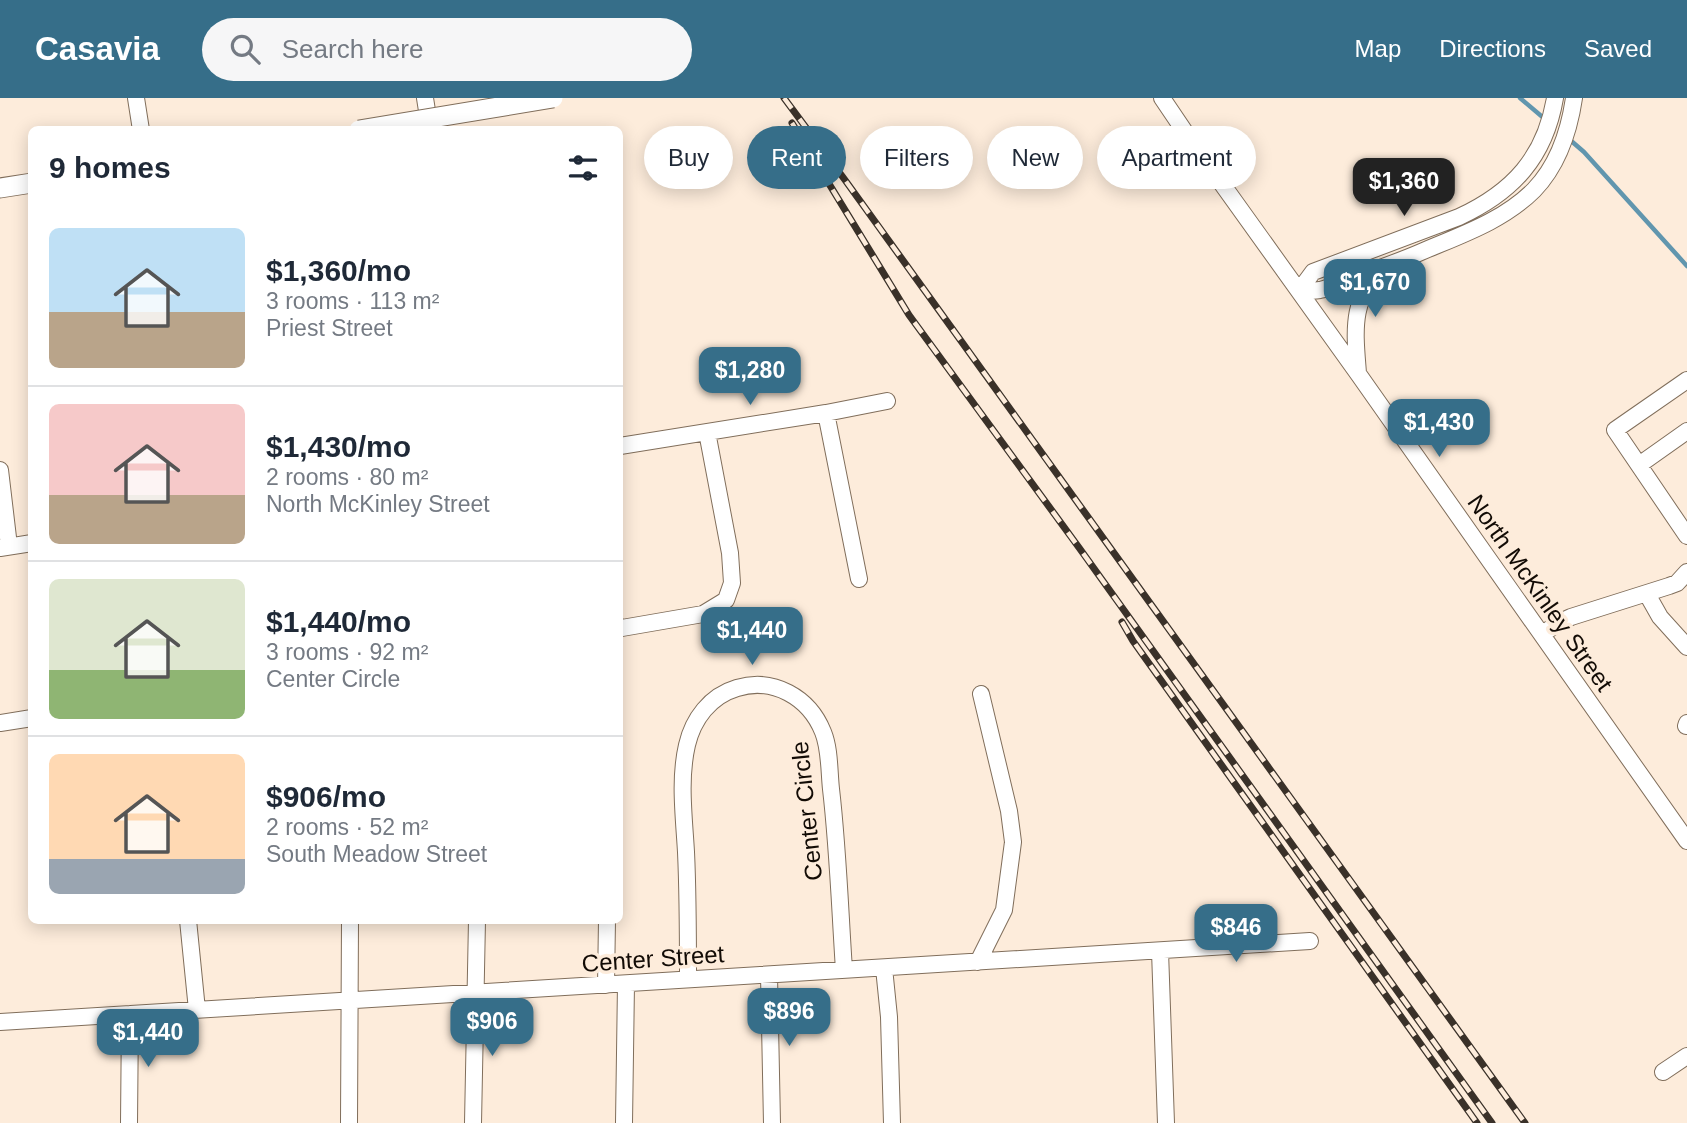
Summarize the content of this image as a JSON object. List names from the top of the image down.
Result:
{
  "streets": {
    "street": ["North McKinley Street", "Center Circle", "Center Street"]
  },
  "crossings": [
    ["Center Circle", "Center Street"]
  ],
  "page": {
    "header": "Casavia",
    "search": "Search here",
    "nav": ["Map", "Directions", "Saved"],
    "chip": [
      "Buy",
      "Rent",
      "Filters",
      "New",
      "Apartment"
    ],
    "heading": "9 homes",
    "price": [
      "$1,360",
      "$1,670",
      "$1,280",
      "$1,430",
      "$1,440",
      "$846",
      "$896",
      "$906",
      "$1,440"
    ],
    "list": [
      {
        "name": "$1,360/mo",
        "note": "3 rooms · 113 m² · Priest Street"
      },
      {
        "name": "$1,430/mo",
        "note": "2 rooms · 80 m² · North McKinley Street"
      },
      {
        "name": "$1,440/mo",
        "note": "3 rooms · 92 m² · Center Circle"
      },
      {
        "name": "$906/mo",
        "note": "2 rooms · 52 m² · South Meadow Street"
      }
    ]
  }
}
